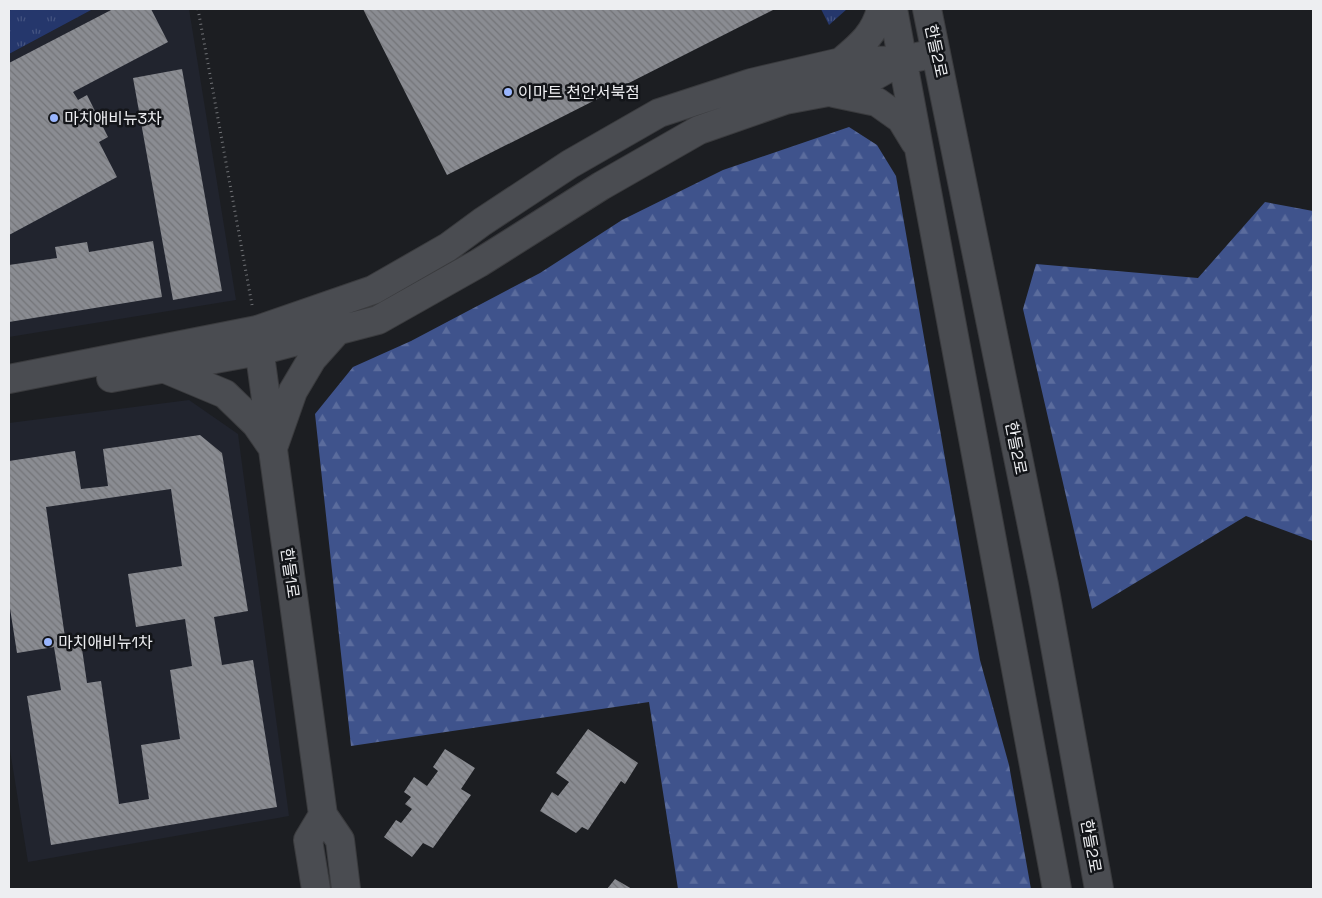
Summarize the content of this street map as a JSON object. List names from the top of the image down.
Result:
{
  "streets": {
    "street": ["한들2로", "한들1로"]
  },
  "places": ["이마트 천안서북점", "마치애비뉴3차", "마치애비뉴1차"]
}
